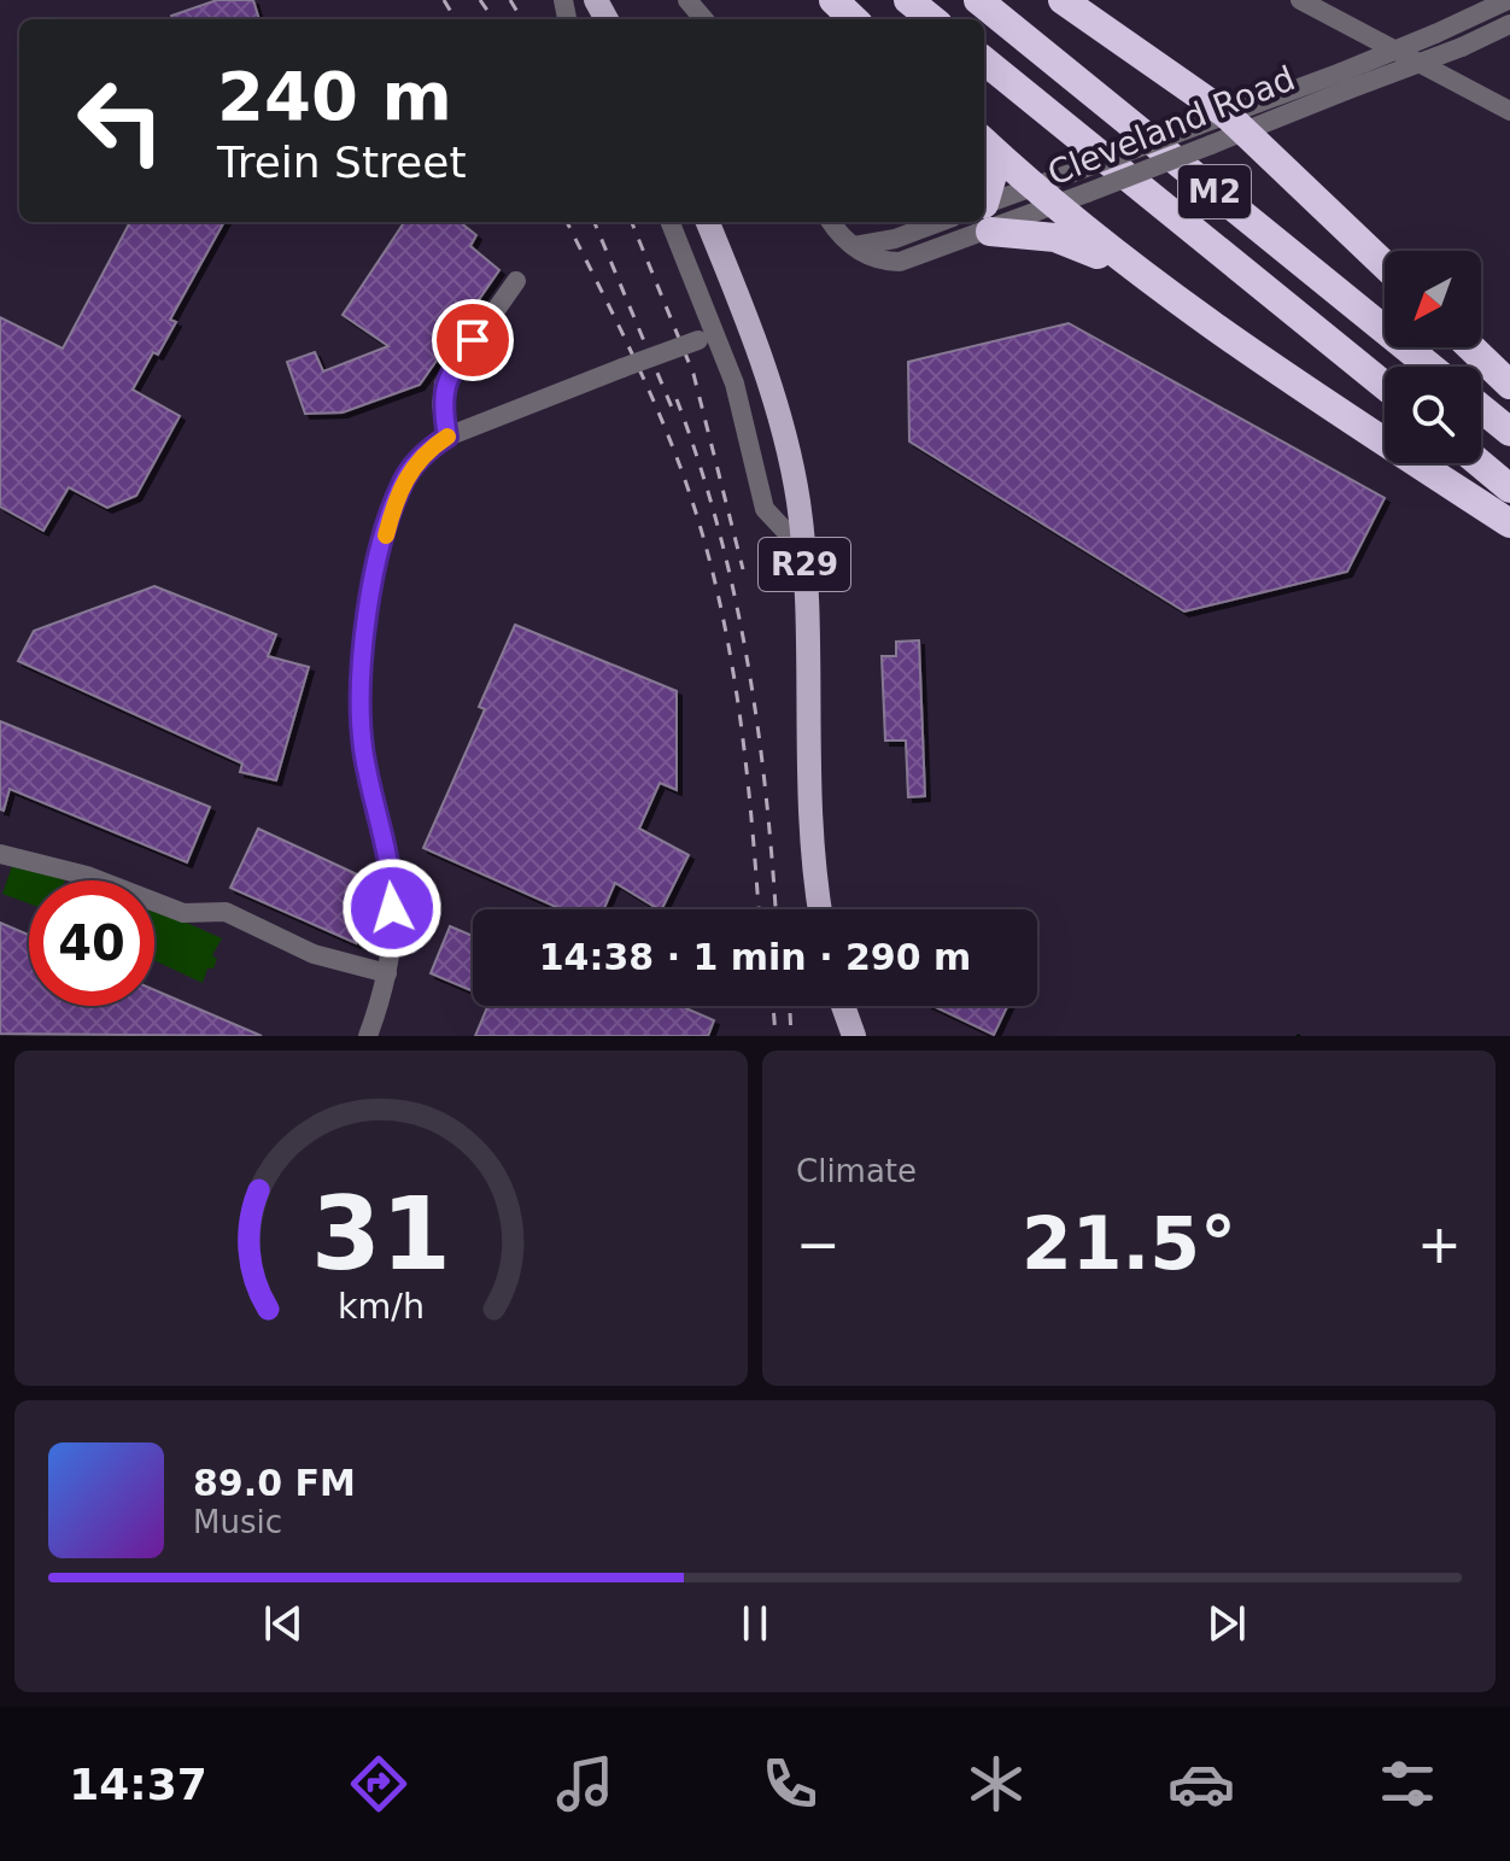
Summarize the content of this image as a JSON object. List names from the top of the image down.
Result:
{
  "streets": {
    "highway": ["M2"],
    "main road": ["R29"],
    "street": ["Cleveland Road"]
  },
  "north": "bottom left",
  "page": {
    "turn": ["240 m", "Trein Street"],
    "limit": "40",
    "trip": "14:38 · 1 min · 290 m",
    "tile": "Climate",
    "heat": ["−", "21.5°", "+"],
    "song": ["89.0 FM", "Music"],
    "tabs": "14:37",
    "gauge": ["31", "km/h"]
  }
}
